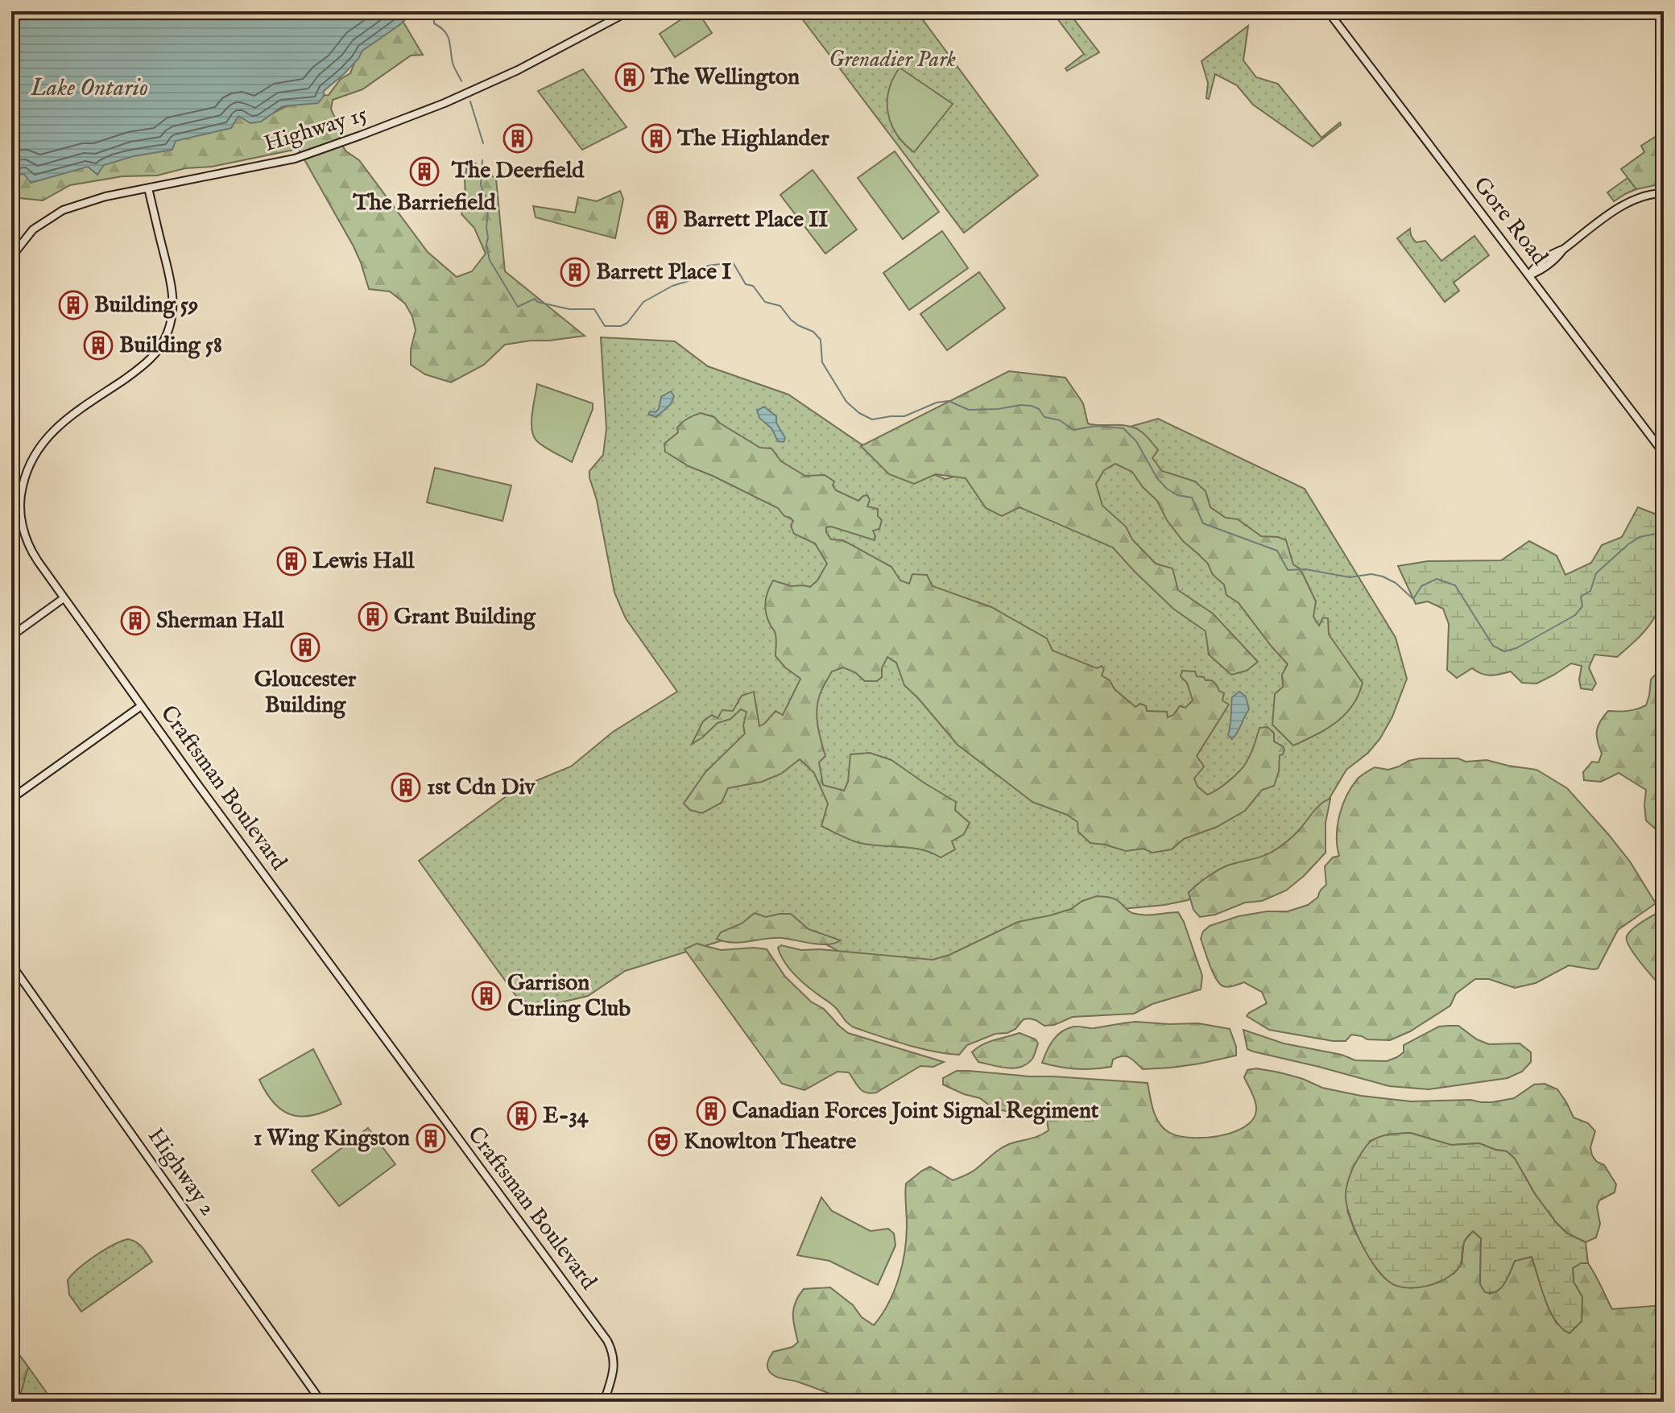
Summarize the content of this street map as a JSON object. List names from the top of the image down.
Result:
{
  "streets": {
    "street": [
      "Highway 15",
      "Gore Road",
      "Craftsman Boulevard",
      "Highway 2"
    ]
  },
  "crossings": [
    ["Highway 15", "Craftsman Boulevard"]
  ],
  "water": ["Lake Ontario"],
  "parks": ["Grenadier Park"],
  "places": {
    "building": [
      "The Wellington",
      "The Deerfield",
      "The Highlander",
      "The Barriefield",
      "Barrett Place II",
      "Barrett Place I",
      "Building 59",
      "Building 58",
      "Lewis Hall",
      "Grant Building",
      "Sherman Hall",
      "Gloucester Building",
      "1st Cdn Div",
      "Garrison Curling Club",
      "Canadian Forces Joint Signal Regiment",
      "E-34",
      "1 Wing Kingston"
    ],
    "theatre": ["Knowlton Theatre"]
  }
}
